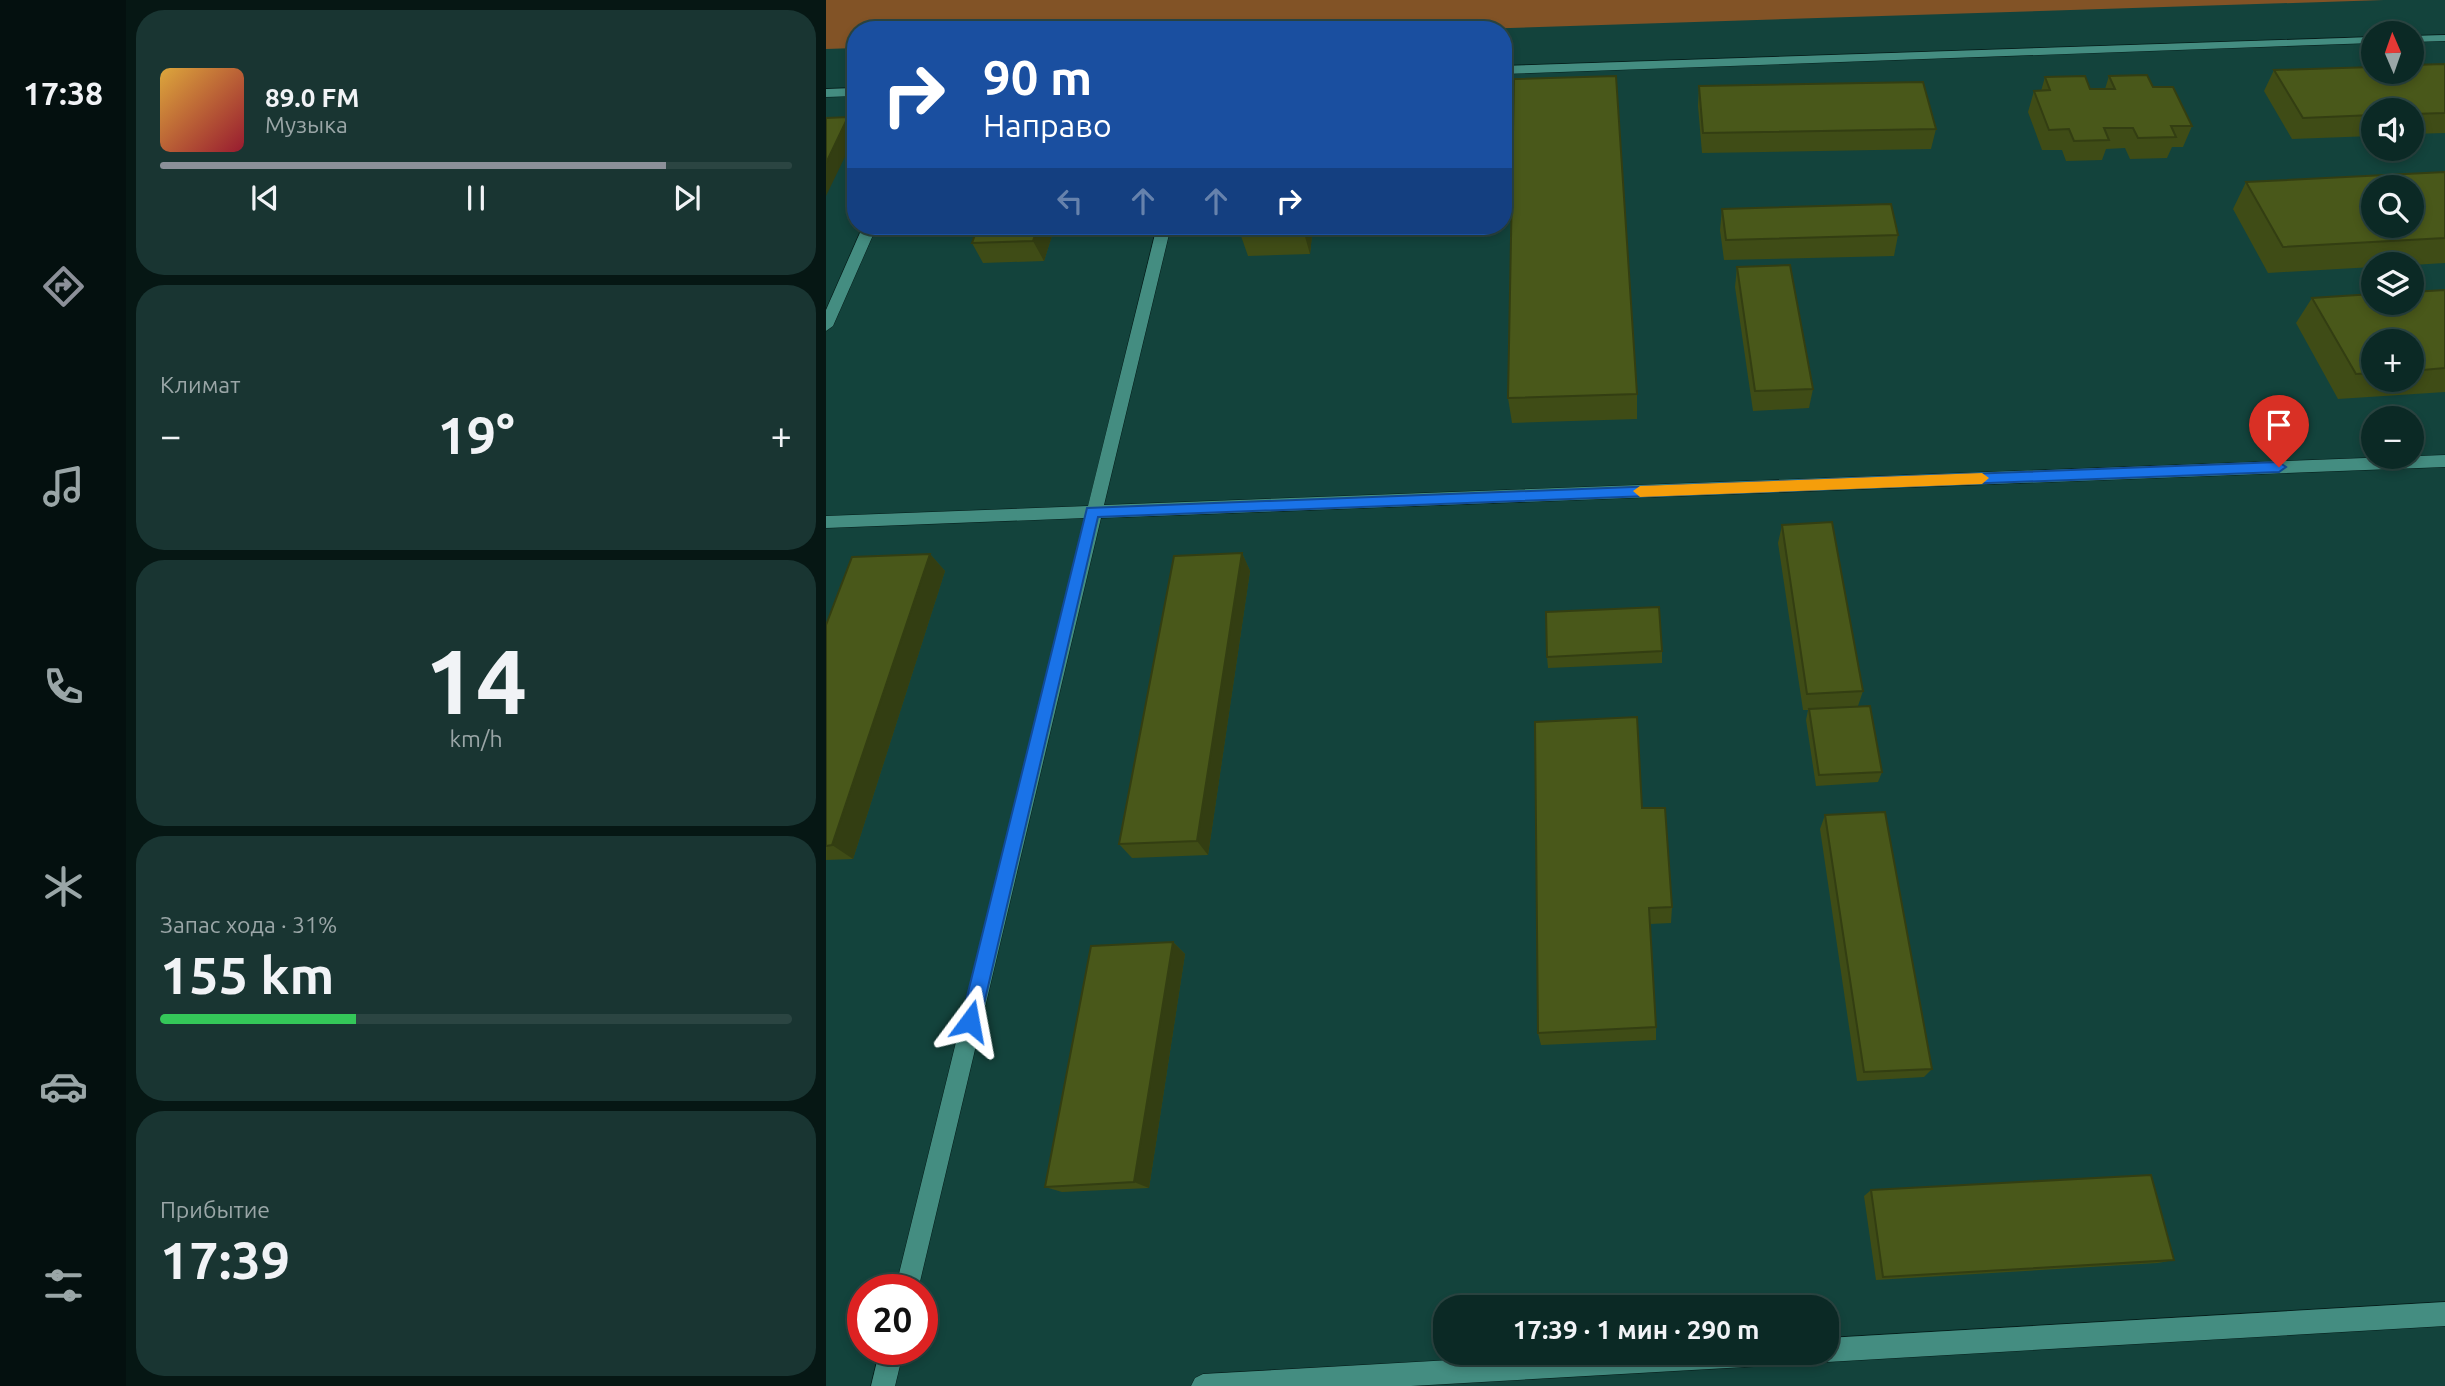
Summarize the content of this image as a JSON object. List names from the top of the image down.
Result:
{
  "north": "top",
  "page": {
    "tabs": "17:38",
    "map_buttons": ["+", "−"],
    "turn": ["90 m", "Направо"],
    "song": ["89.0 FM", "Музыка"],
    "tile": [
      "Климат",
      ["14", "km/h"],
      ["Запас хода · 31%", "155 km"],
      ["Прибытие", "17:39"]
    ],
    "heat": ["−", "19°", "+"],
    "limit": "20",
    "trip": "17:39 · 1 мин · 290 m"
  }
}
